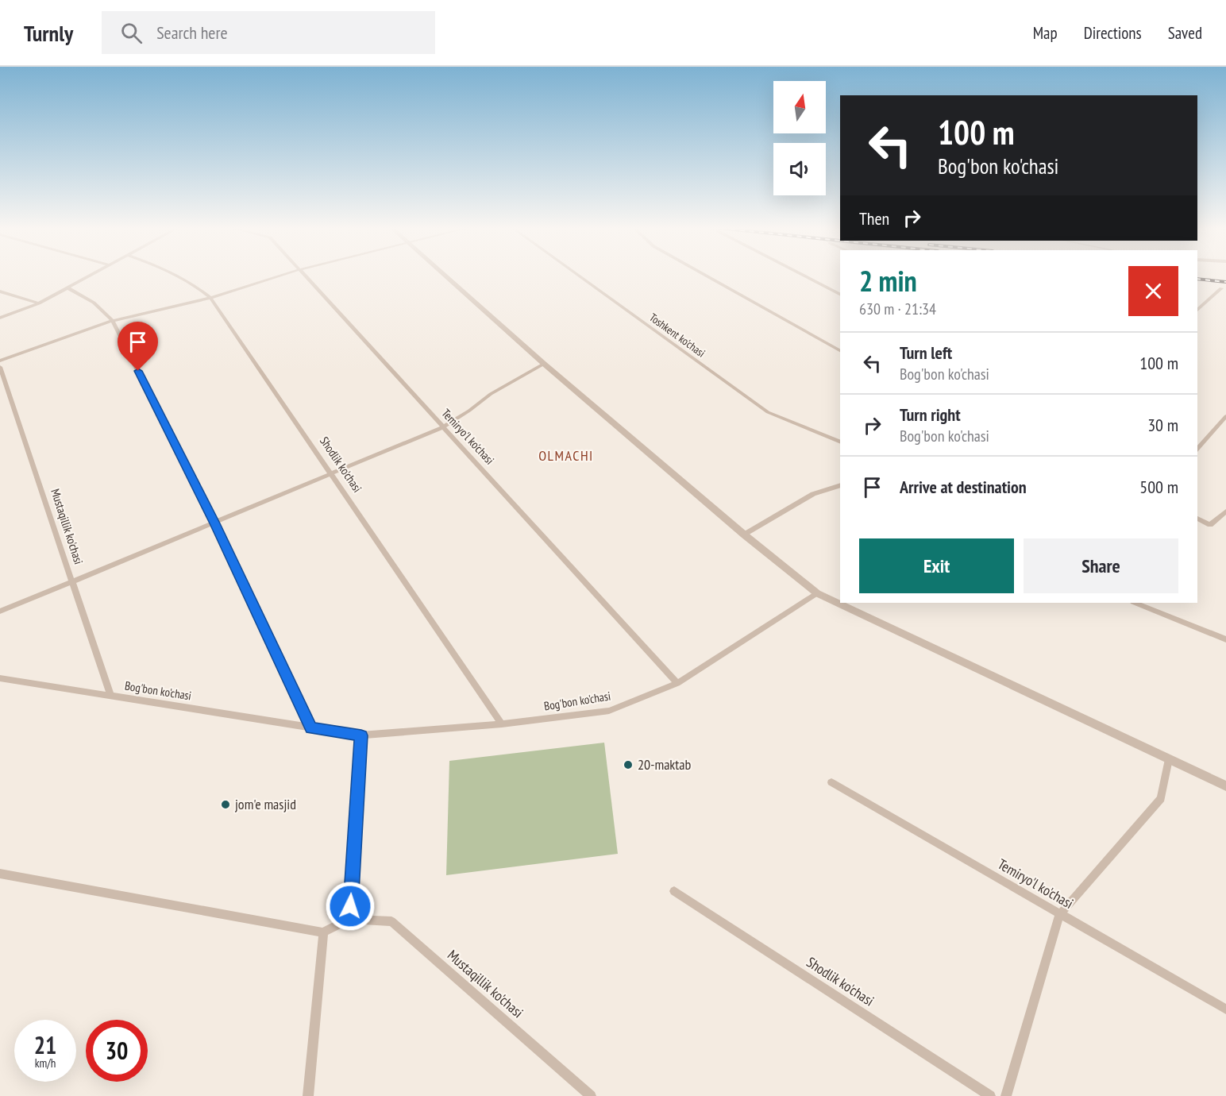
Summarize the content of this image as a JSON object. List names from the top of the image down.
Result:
{
  "streets": {
    "street": [
      "Toshkent ko'chasi",
      "Temiryo'l ko'chasi",
      "Shodlik ko'chasi",
      "Mustaqillik ko'chasi",
      "Bog'bon ko'chasi"
    ]
  },
  "crossings": [
    ["Temiryo'l ko'chasi", "Bog'bon ko'chasi"],
    ["Shodlik ko'chasi", "Bog'bon ko'chasi"],
    ["Mustaqillik ko'chasi", "Bog'bon ko'chasi"]
  ],
  "districts": ["OLMACHI"],
  "places": ["20-maktab", "jom'e masjid"],
  "north": "top",
  "page": {
    "header": "Turnly",
    "search": "Search here",
    "nav": ["Map", "Directions", "Saved"],
    "turn": ["100 m", "Bog'bon ko'chasi"],
    "then": "Then",
    "heading": ["2 min", "630 m · 21:34"],
    "list": [
      {
        "name": "Turn left",
        "note": "Bog'bon ko'chasi",
        "value": "100 m"
      },
      {
        "name": "Turn right",
        "note": "Bog'bon ko'chasi",
        "value": "30 m"
      },
      {
        "name": "Arrive at destination",
        "value": "500 m"
      }
    ],
    "buttons": ["Exit", "Share"],
    "speed": "21 km/h",
    "limit": "30"
  }
}
